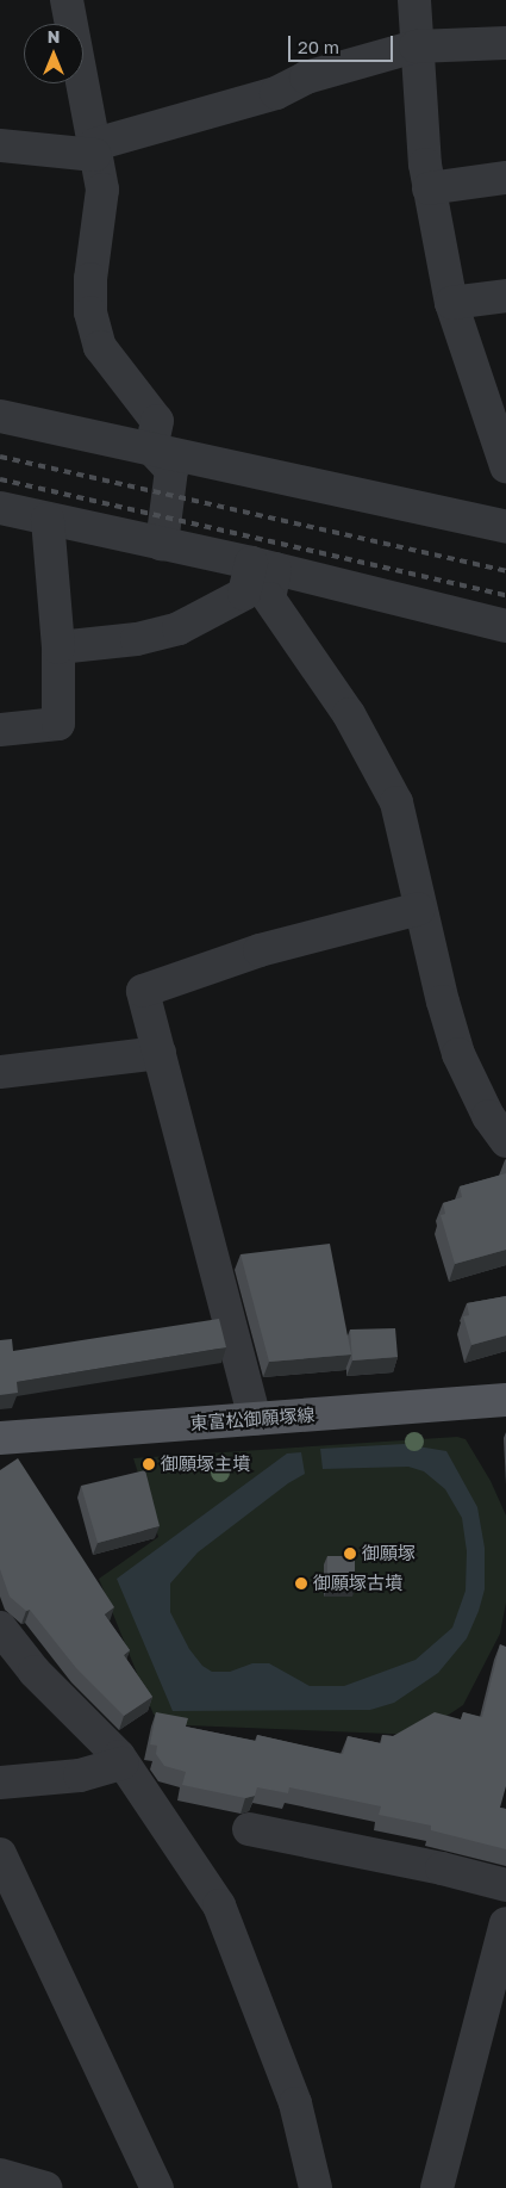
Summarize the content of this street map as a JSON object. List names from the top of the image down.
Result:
{
  "streets": {
    "main road": ["東富松御願塚線"]
  },
  "places": ["御願塚主墳", "御願塚", "御願塚古墳"],
  "scale_bar": "20 m",
  "north": "top"
}
